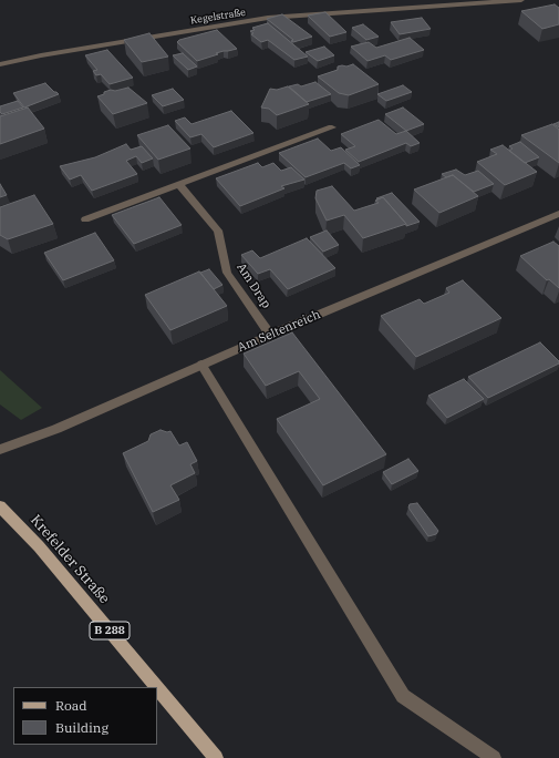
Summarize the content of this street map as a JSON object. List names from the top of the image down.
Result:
{
  "streets": {
    "main road": ["Krefelder Straße", "B 288"],
    "street": ["Kegelstraße", "Am Drap", "Am Seltenreich"]
  },
  "crossings": [
    ["Am Drap", "Am Seltenreich"]
  ],
  "legend": ["Road", "Building"]
}
